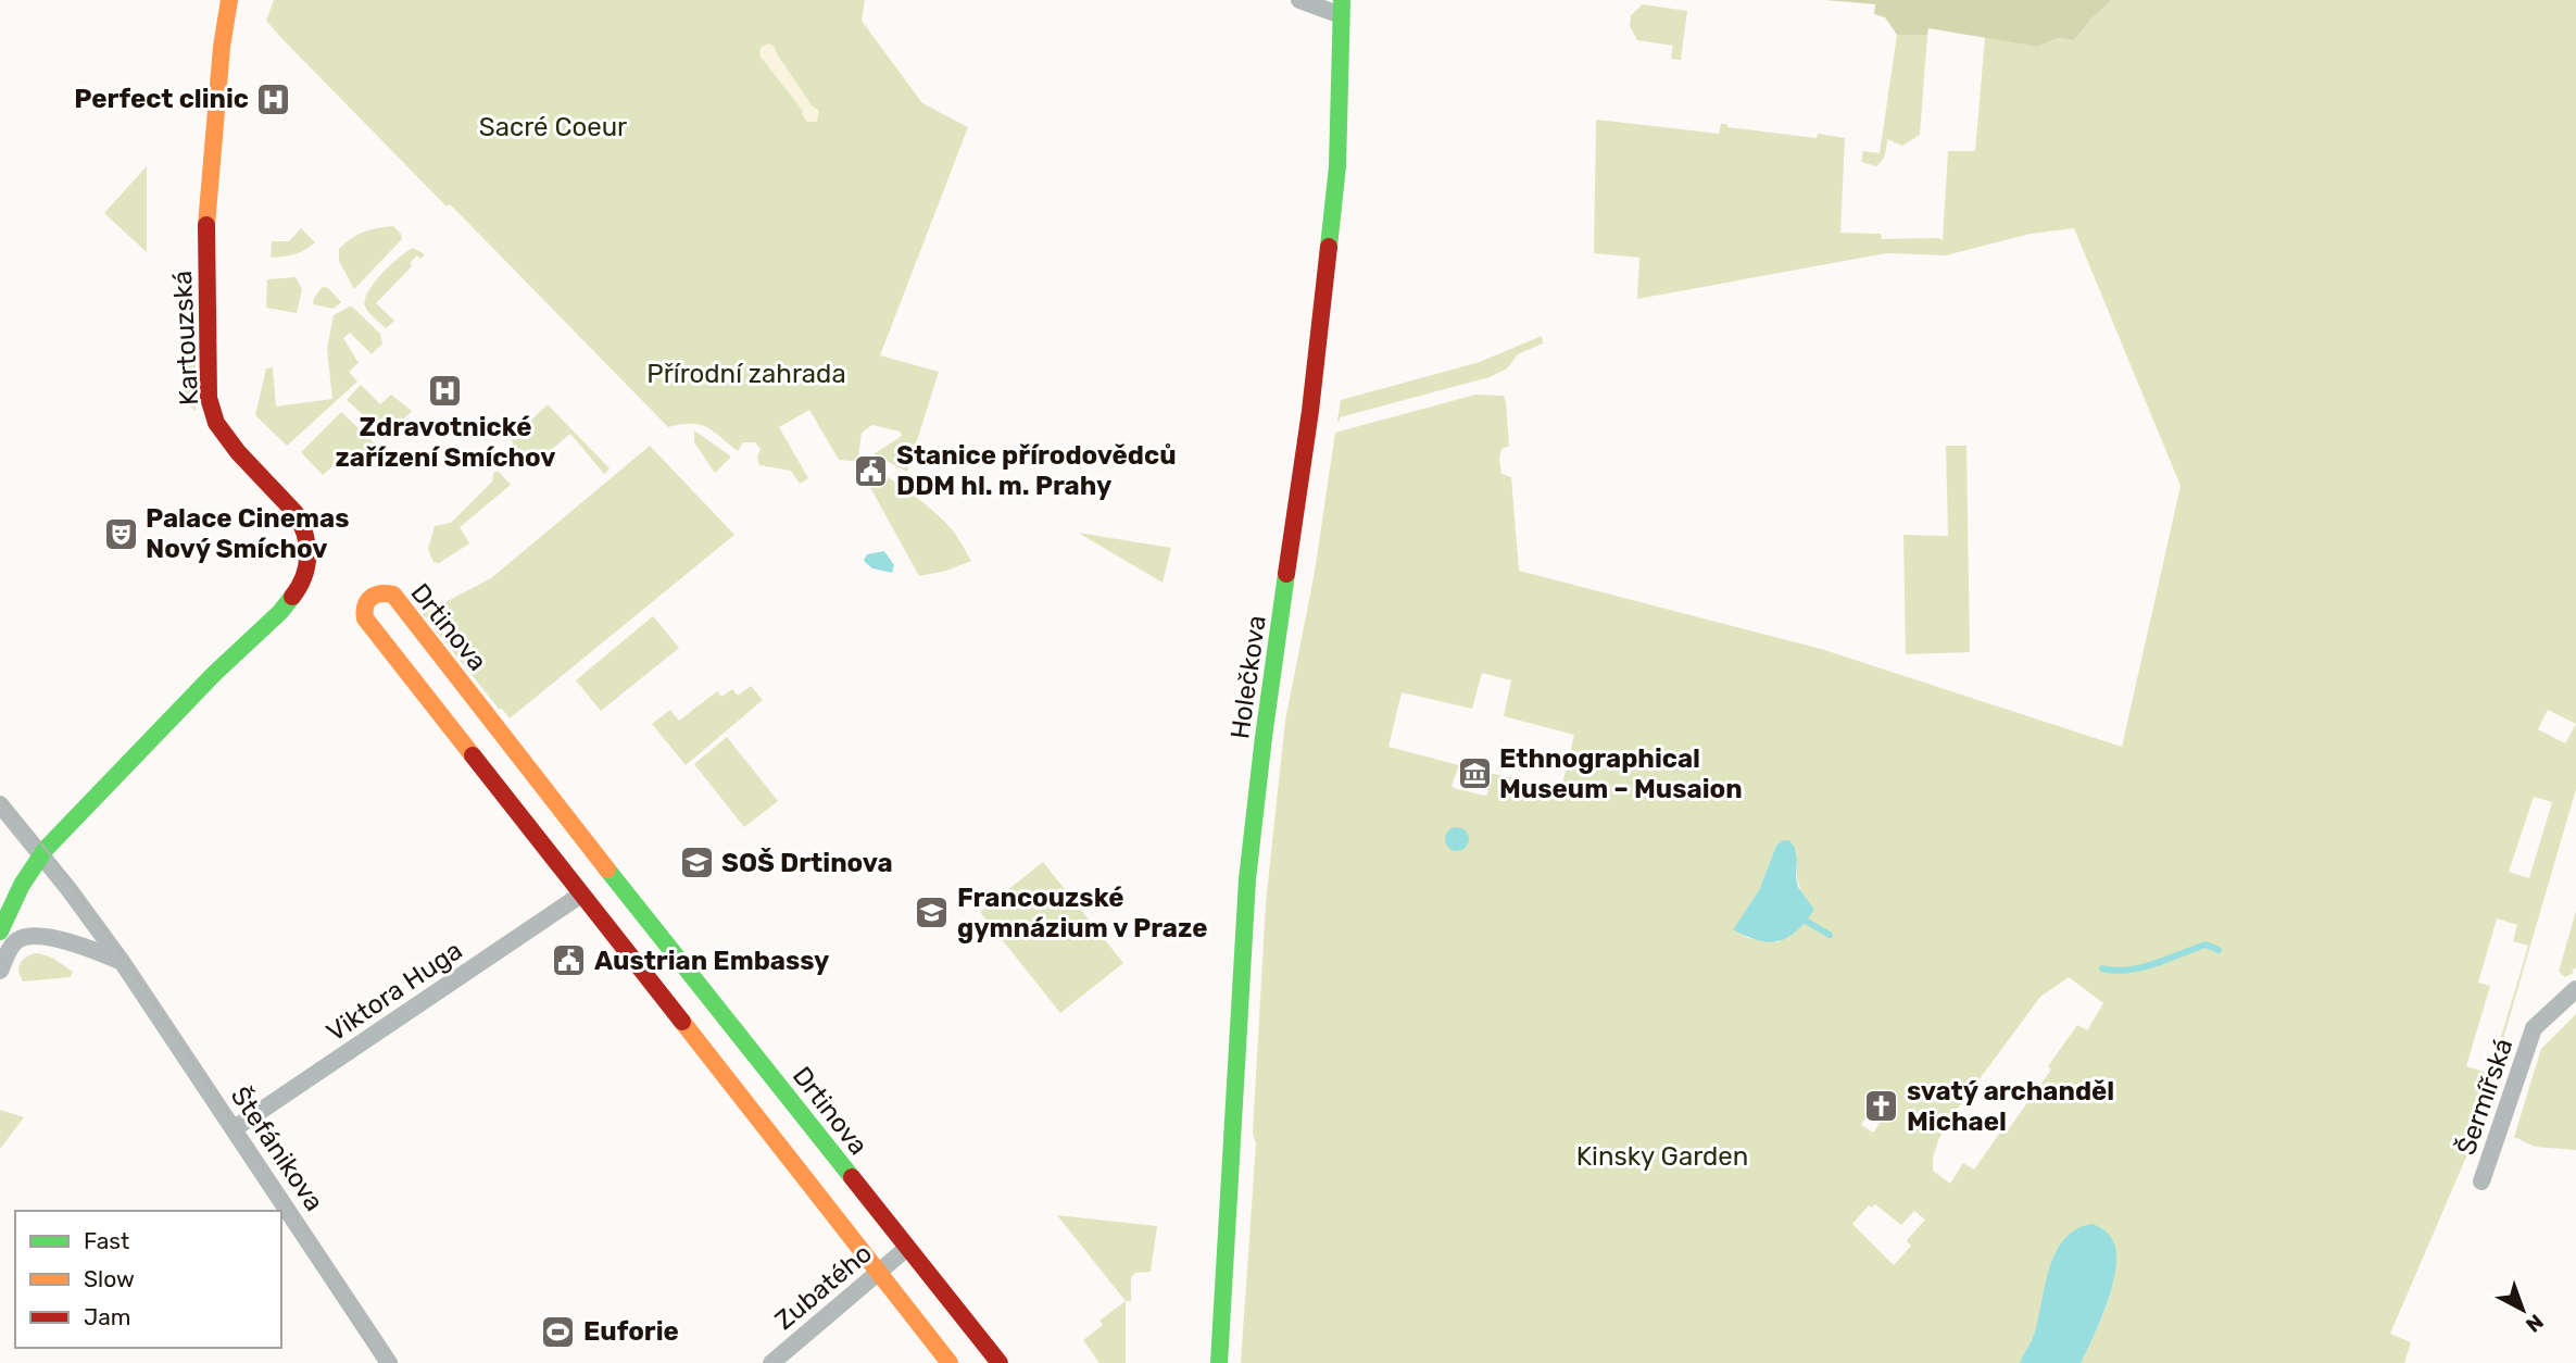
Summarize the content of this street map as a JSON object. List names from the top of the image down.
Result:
{
  "streets": {
    "street": [
      "Kartouzská",
      "Drtinova",
      "Holečkova",
      "Viktora Huga",
      "Šermířská",
      "Štefánikova",
      "Zubatého"
    ]
  },
  "crossings": [
    ["Kartouzská", "Štefánikova"],
    ["Drtinova", "Viktora Huga"],
    ["Drtinova", "Zubatého"],
    ["Viktora Huga", "Štefánikova"]
  ],
  "parks": ["Sacré Coeur", "Přírodní zahrada", "Kinsky Garden"],
  "places": {
    "hospital": ["Perfect clinic", "Zdravotnické zařízení Smíchov"],
    "public building": ["Stanice přírodovědců DDM hl. m. Prahy", "Austrian Embassy"],
    "theatre": ["Palace Cinemas Nový Smíchov"],
    "museum": ["Ethnographical Museum – Musaion"],
    "school or university": ["SOŠ Drtinova", "Francouzské gymnázium v Praze"],
    "church": ["svatý archanděl Michael"],
    "sports": ["Euforie"]
  },
  "legend": ["Fast", "Slow", "Jam"],
  "north": "bottom right"
}
